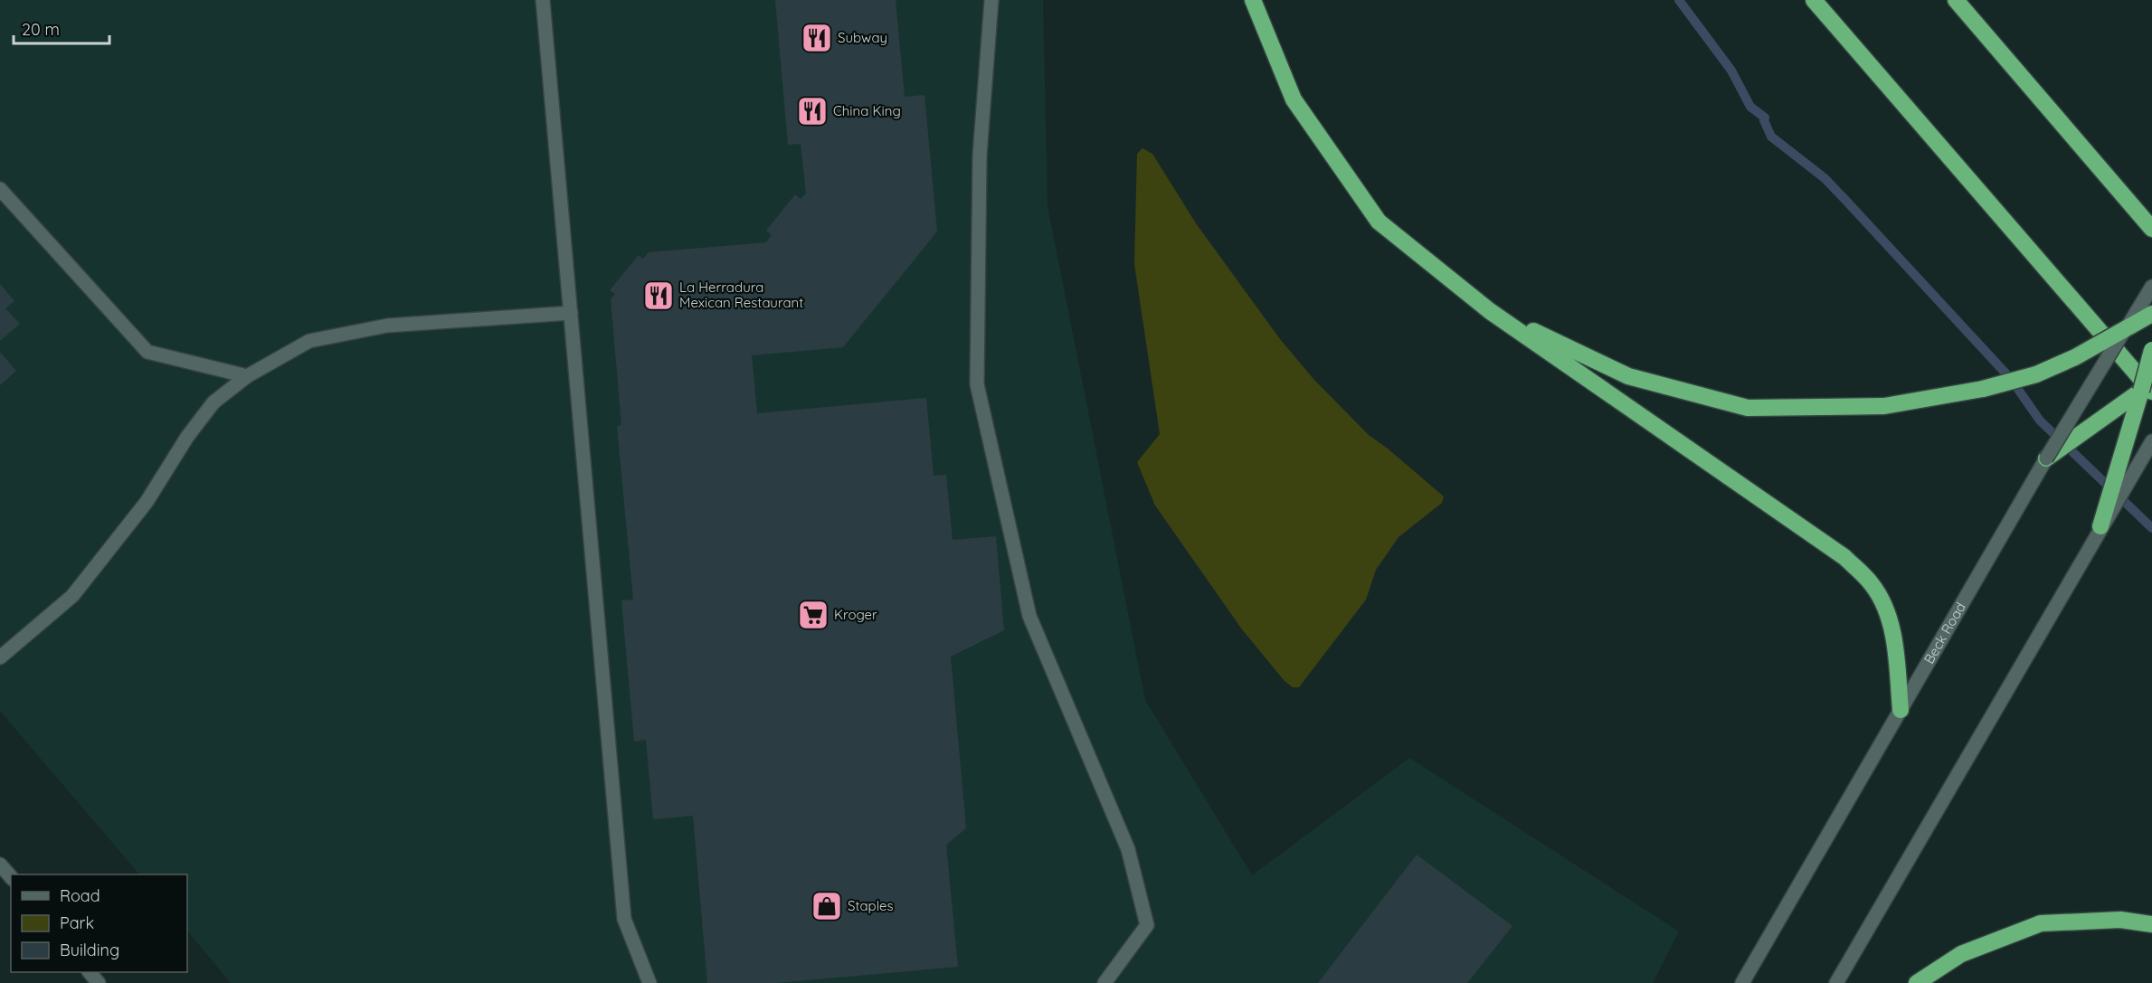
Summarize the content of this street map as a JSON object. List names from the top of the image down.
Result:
{
  "streets": {
    "main road": ["Beck Road"]
  },
  "places": {
    "restaurant": ["Subway", "China King", "La Herradura Mexican Restaurant"],
    "supermarket": ["Kroger"],
    "shop": ["Staples"]
  },
  "legend": ["Road", "Park", "Building"],
  "scale_bar": "20 m"
}
